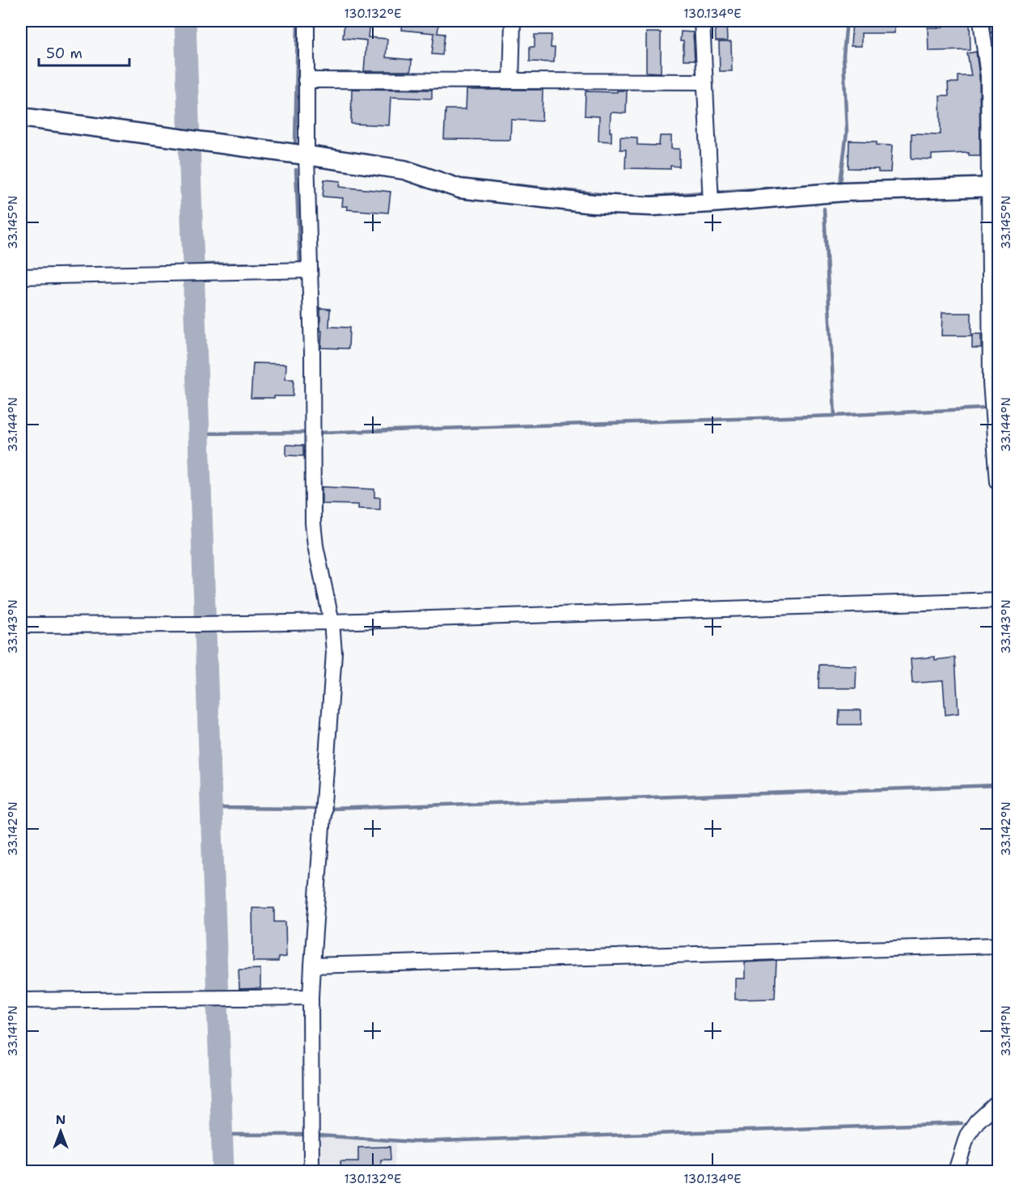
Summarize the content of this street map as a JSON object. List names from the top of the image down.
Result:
{
  "scale_bar": "50 m",
  "north": "top",
  "coordinates": [
    "130.132°E",
    "130.134°E",
    "33.145°N",
    "33.144°N",
    "33.143°N",
    "33.142°N",
    "33.141°N"
  ]
}
